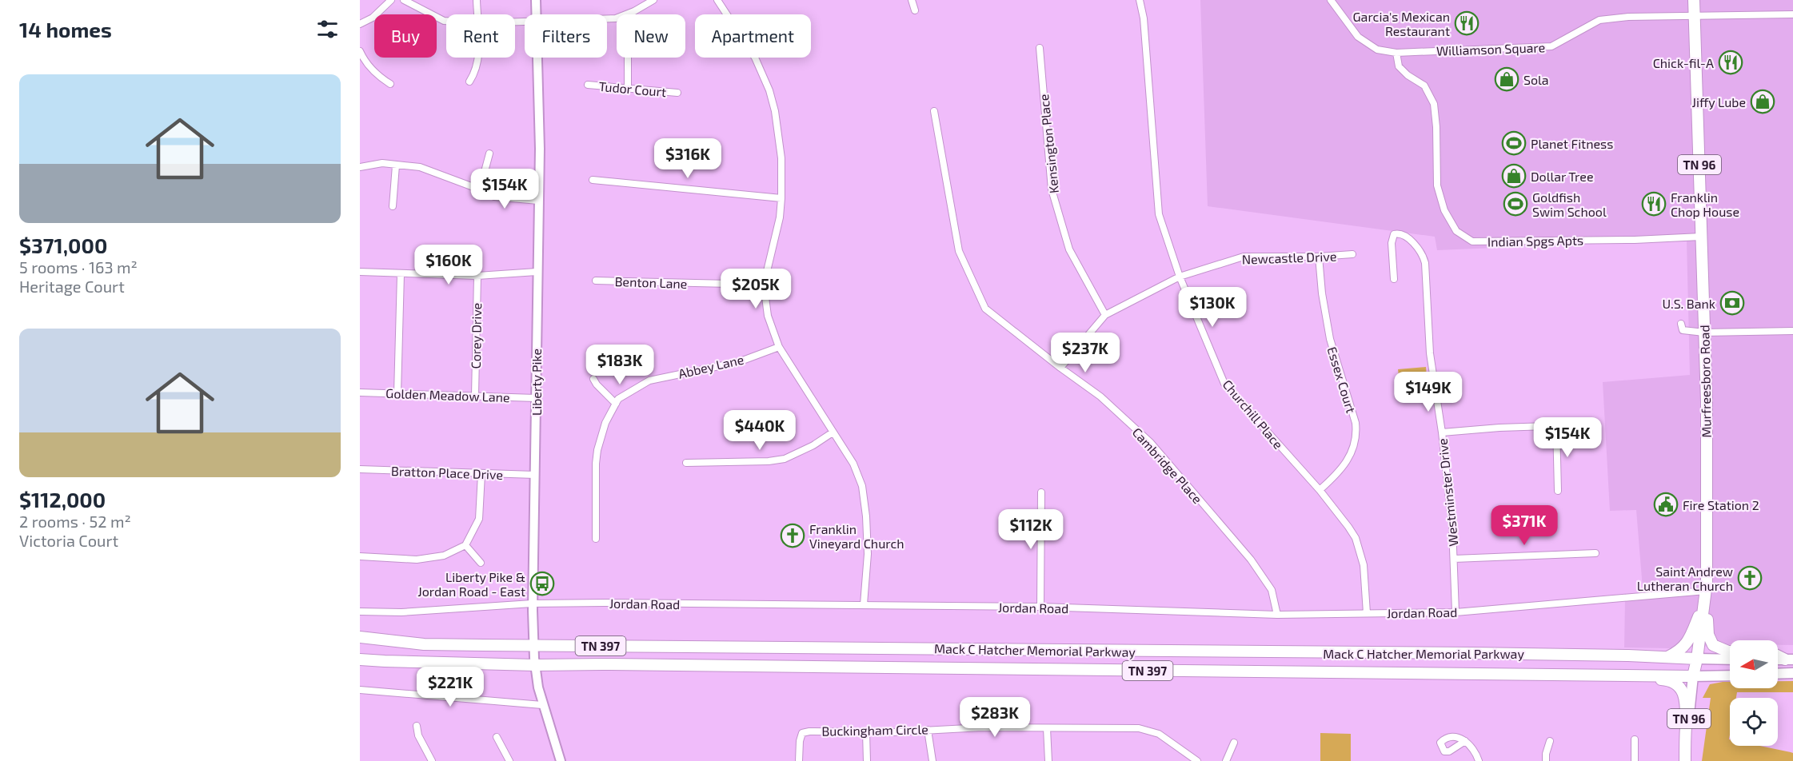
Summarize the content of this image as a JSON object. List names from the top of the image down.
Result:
{
  "streets": {
    "highway": [
      "TN 96",
      "Murfreesboro Road",
      "TN 397",
      "Mack C Hatcher Memorial Parkway"
    ],
    "street": [
      "Williamson Square",
      "Tudor Court",
      "Kensington Place",
      "Indian Spgs Apts",
      "Newcastle Drive",
      "Benton Lane",
      "Corey Drive",
      "Abbey Lane",
      "Essex Court",
      "Liberty Pike",
      "Golden Meadow Lane",
      "Churchill Place",
      "Cambridge Place",
      "Bratton Place Drive",
      "Westminster Drive",
      "Jordan Road",
      "Buckingham Circle"
    ]
  },
  "crossings": [
    ["Williamson Square", "Indian Spgs Apts"],
    ["Williamson Square", "Murfreesboro Road"],
    ["Kensington Place", "Newcastle Drive"],
    ["Indian Spgs Apts", "Murfreesboro Road"],
    ["Newcastle Drive", "Essex Court"],
    ["Newcastle Drive", "Churchill Place"],
    ["Newcastle Drive", "Cambridge Place"],
    ["Corey Drive", "Golden Meadow Lane"],
    ["Essex Court", "Churchill Place"],
    ["Murfreesboro Road", "Jordan Road"],
    ["Murfreesboro Road", "Mack C Hatcher Memorial Parkway"],
    ["Liberty Pike", "Golden Meadow Lane"],
    ["Liberty Pike", "Bratton Place Drive"],
    ["Liberty Pike", "Jordan Road"],
    ["Liberty Pike", "Mack C Hatcher Memorial Parkway"],
    ["Churchill Place", "Jordan Road"],
    ["Cambridge Place", "Jordan Road"],
    ["Westminster Drive", "Jordan Road"]
  ],
  "places": {
    "restaurant": ["Garcia's Mexican Restaurant", "Chick-fil-A", "Franklin Chop House"],
    "shop": ["Sola", "Jiffy Lube", "Dollar Tree"],
    "sports": ["Planet Fitness", "Goldfish Swim School"],
    "bank": ["U.S. Bank"],
    "public building": ["Fire Station 2"],
    "church": ["Franklin Vineyard Church", "Saint Andrew Lutheran Church"],
    "bus stop": ["Liberty Pike & Jordan Road - East"]
  },
  "north": "left",
  "page": {
    "heading": "14 homes",
    "chip": [
      "Buy",
      "Rent",
      "Filters",
      "New",
      "Apartment"
    ],
    "list": [
      {
        "name": "$371,000",
        "note": "5 rooms · 163 m² · Heritage Court"
      },
      {
        "name": "$112,000",
        "note": "2 rooms · 52 m² · Victoria Court"
      }
    ],
    "price": [
      "$316K",
      "$154K",
      "$160K",
      "$205K",
      "$130K",
      "$237K",
      "$183K",
      "$149K",
      "$440K",
      "$154K",
      "$371K",
      "$112K",
      "$221K",
      "$283K"
    ]
  }
}
